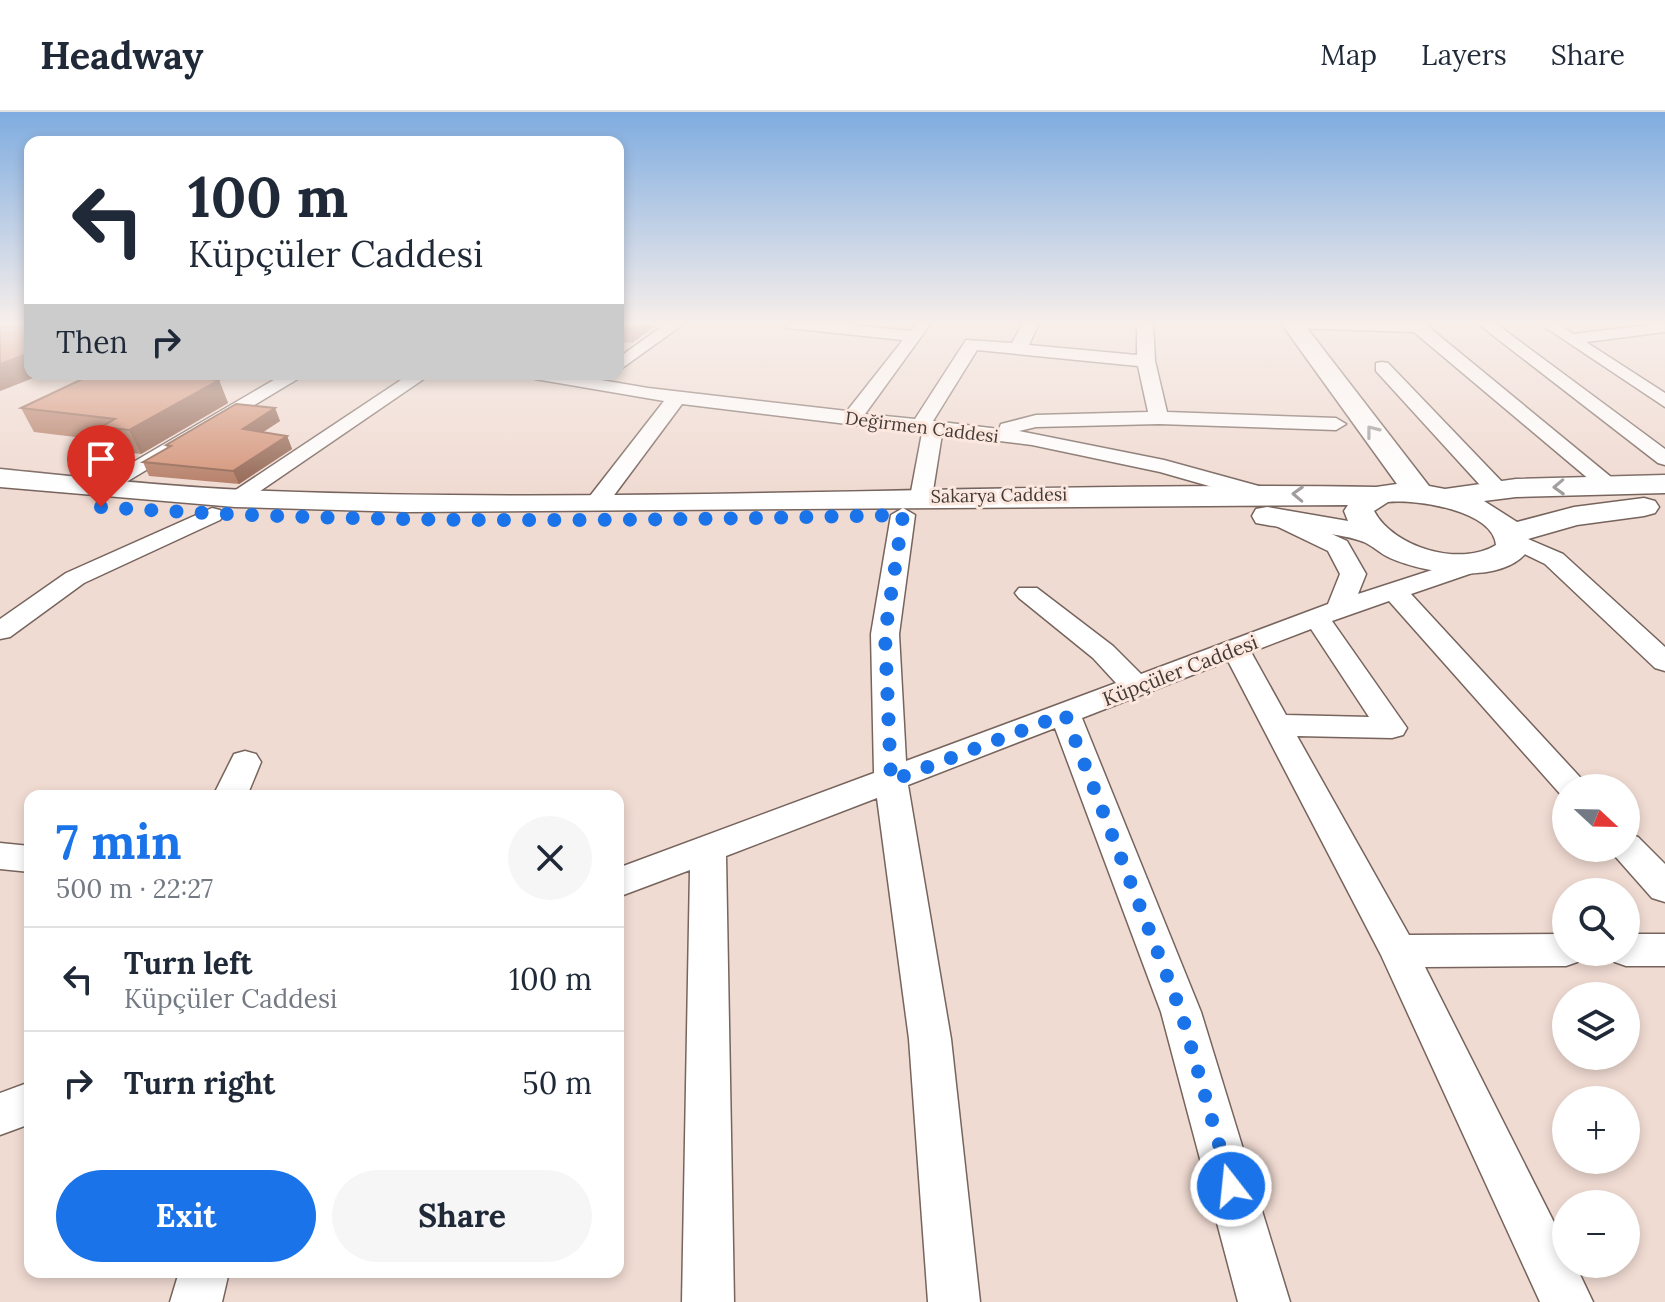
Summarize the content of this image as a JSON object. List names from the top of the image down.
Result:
{
  "streets": {
    "main road": ["Sakarya Caddesi"],
    "street": ["Değirmen Caddesi", "Küpçüler Caddesi"]
  },
  "crossings": [
    ["Değirmen Caddesi", "Sakarya Caddesi"],
    ["Sakarya Caddesi", "Küpçüler Caddesi"]
  ],
  "north": "right",
  "page": {
    "header": "Headway",
    "nav": ["Map", "Layers", "Share"],
    "turn": ["100 m", "Küpçüler Caddesi"],
    "then": "Then",
    "map_buttons": ["+", "−"],
    "heading": ["7 min", "500 m · 22:27"],
    "list": [
      {
        "name": "Turn left",
        "note": "Küpçüler Caddesi",
        "value": "100 m"
      },
      {
        "name": "Turn right",
        "value": "50 m"
      }
    ],
    "buttons": ["Exit", "Share"]
  }
}
